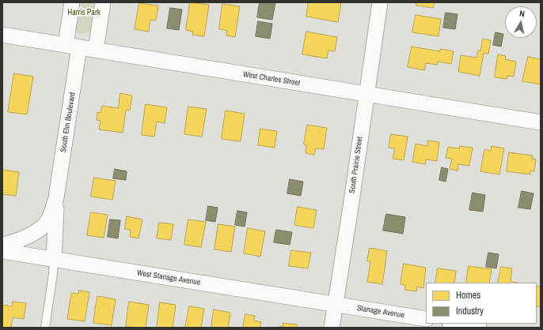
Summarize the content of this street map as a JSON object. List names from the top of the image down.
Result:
{
  "streets": {
    "street": [
      "West Charles Street",
      "South Elm Boulevard",
      "South Prairie Street",
      "West Stanage Avenue",
      "Stanage Avenue"
    ]
  },
  "crossings": [
    ["West Charles Street", "South Elm Boulevard"],
    ["West Charles Street", "South Prairie Street"],
    ["South Elm Boulevard", "West Stanage Avenue"],
    ["South Prairie Street", "West Stanage Avenue"],
    ["South Prairie Street", "Stanage Avenue"],
    ["West Stanage Avenue", "Stanage Avenue"]
  ],
  "parks": ["Harris Park"],
  "legend": ["Homes", "Industry"],
  "north": "top"
}
